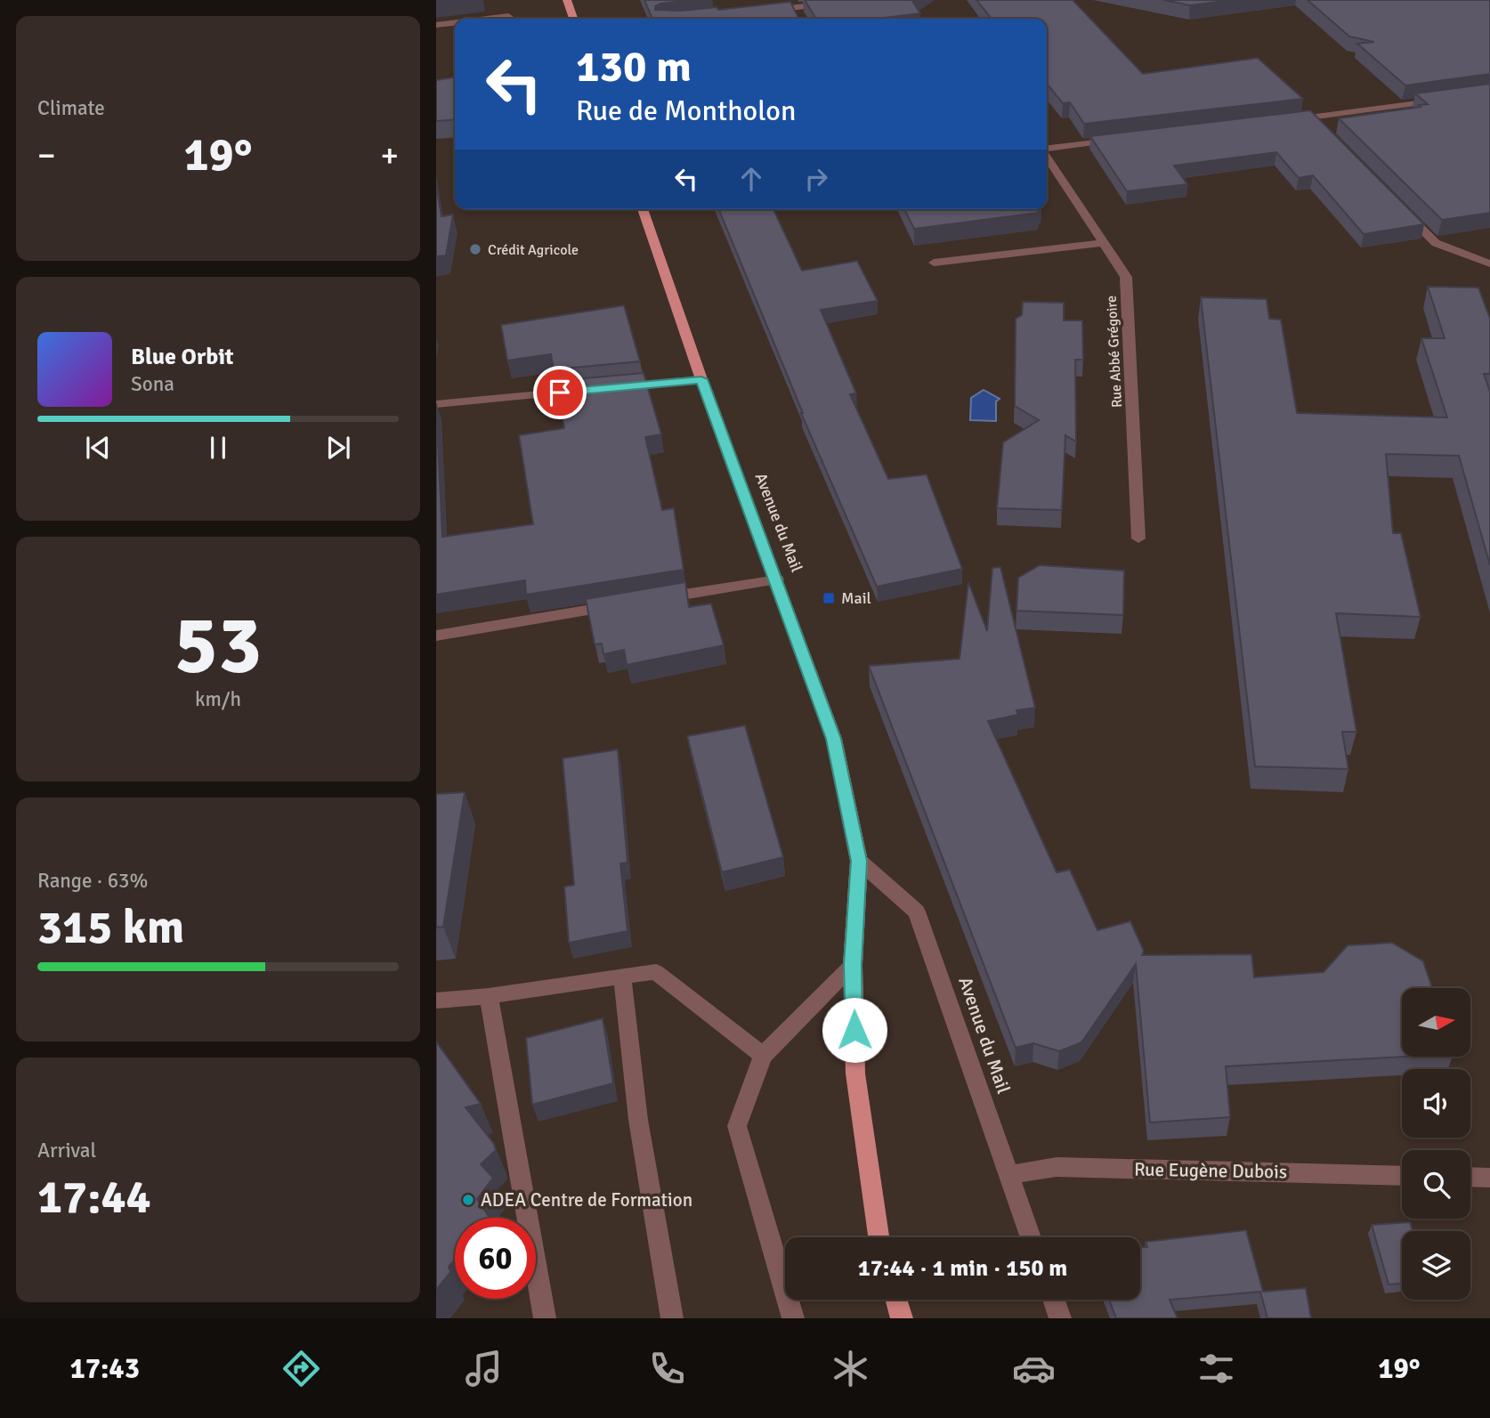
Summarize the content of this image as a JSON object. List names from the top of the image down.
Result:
{
  "streets": {
    "main road": ["Avenue du Mail"],
    "street": ["Rue Abbé Grégoire", "Rue Eugène Dubois"]
  },
  "crossings": [
    ["Avenue du Mail", "Rue Eugène Dubois"]
  ],
  "places": {
    "other": ["Crédit Agricole", "ADEA Centre de Formation"],
    "transit": ["Mail"]
  },
  "north": "right",
  "page": {
    "tile": [
      "Climate",
      ["53", "km/h"],
      ["Range · 63%", "315 km"],
      ["Arrival", "17:44"]
    ],
    "turn": ["130 m", "Rue de Montholon"],
    "heat": ["−", "19°", "+"],
    "song": ["Blue Orbit", "Sona"],
    "limit": "60",
    "trip": "17:44 · 1 min · 150 m",
    "tabs": ["17:43", "19°"]
  }
}
